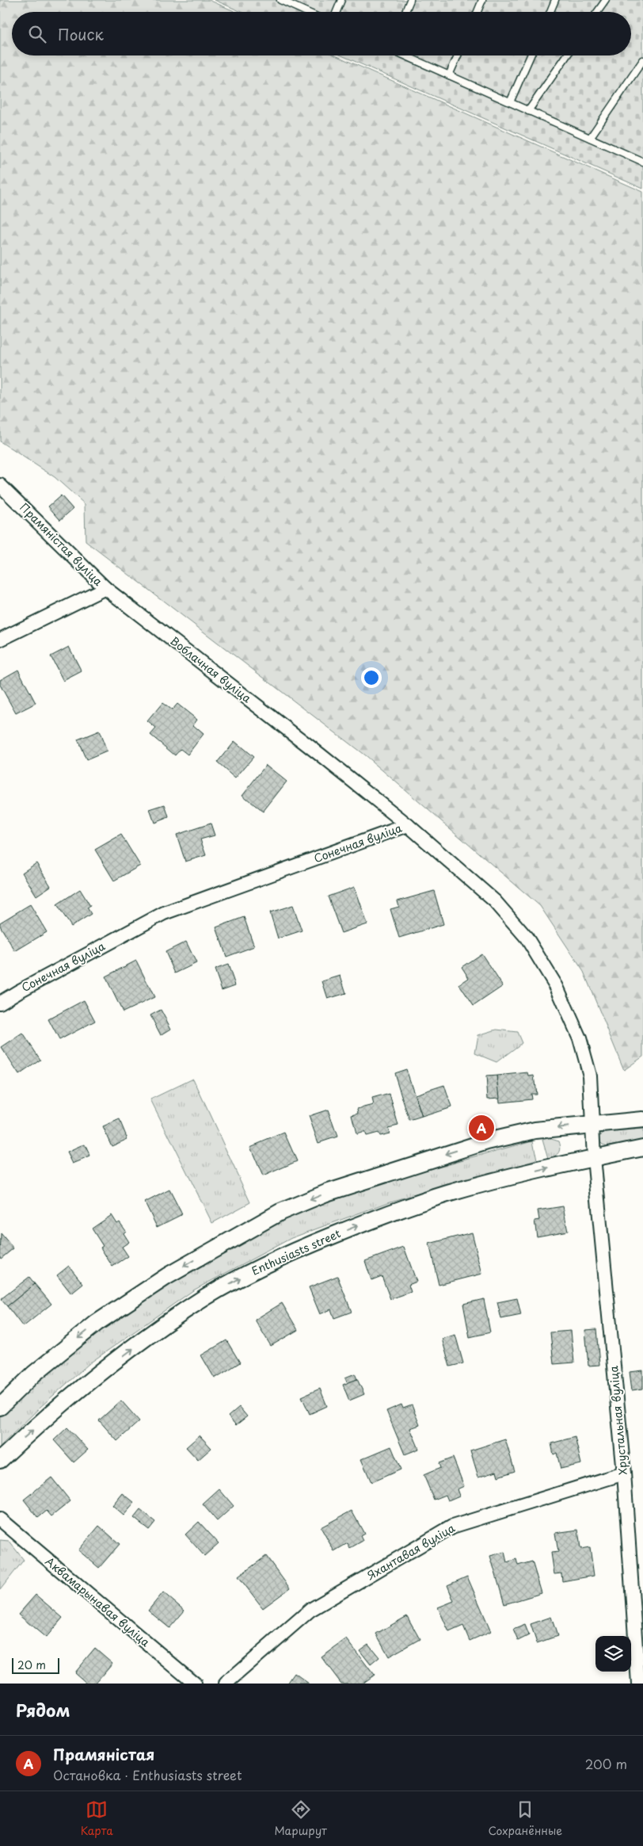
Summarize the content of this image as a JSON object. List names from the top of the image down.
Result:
{
  "streets": {
    "street": [
      "Прамяністая вуліца",
      "Воблачная вуліца",
      "Сонечная вуліца",
      "Enthusiasts street",
      "Хрустальная вуліца",
      "Яхантавая вуліца",
      "Аквамарынавая вуліца"
    ]
  },
  "crossings": [
    ["Прамяністая вуліца", "Воблачная вуліца"],
    ["Воблачная вуліца", "Сонечная вуліца"],
    ["Сонечная вуліца", "Enthusiasts street"],
    ["Сонечная вуліца", "Хрустальная вуліца"],
    ["Enthusiasts street", "Хрустальная вуліца"],
    ["Хрустальная вуліца", "Яхантавая вуліца"]
  ],
  "scale_bar": "20 m",
  "page": {
    "search": "Поиск",
    "pins": "A",
    "scale": "20 m",
    "heading": "Рядом",
    "list": [
      {
        "mark": "A",
        "name": "Прамяністая",
        "note": "Остановка · Enthusiasts street",
        "value": "200 m"
      }
    ],
    "nav": ["Карта", "Маршрут", "Сохранённые"]
  }
}
